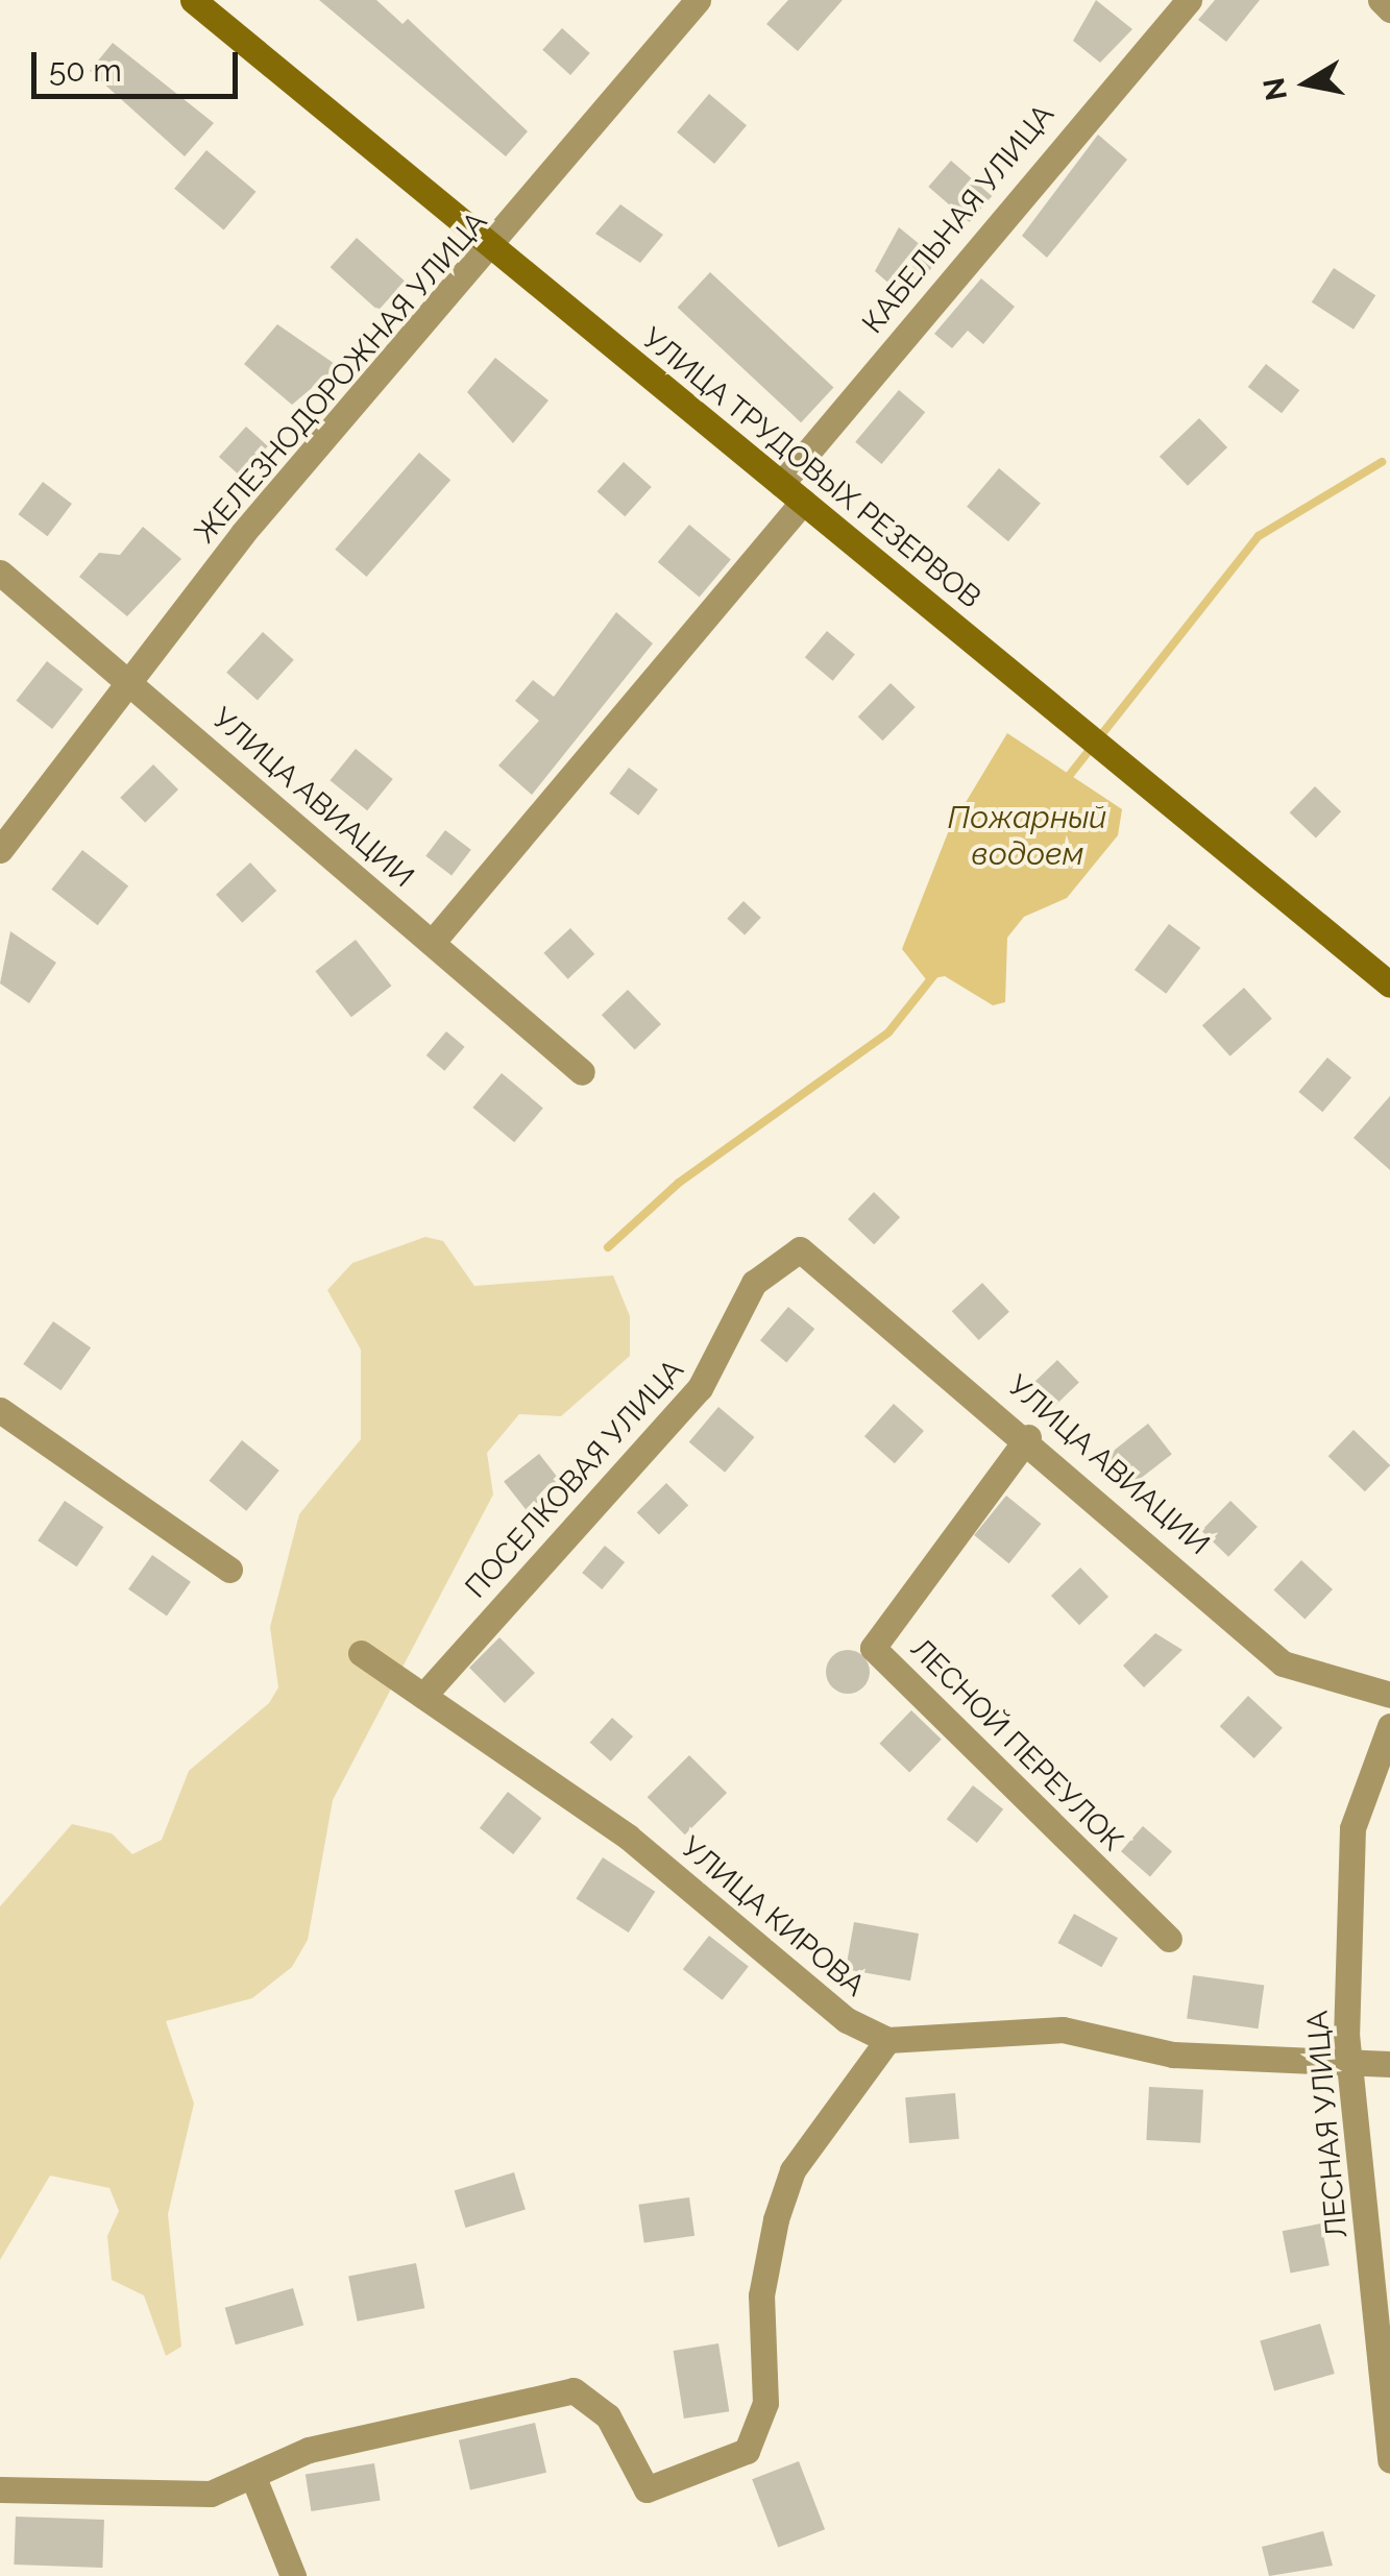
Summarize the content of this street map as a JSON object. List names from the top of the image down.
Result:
{
  "streets": {
    "main road": ["УЛИЦА ТРУДОВЫХ РЕЗЕРВОВ"],
    "street": [
      "КАБЕЛЬНАЯ УЛИЦА",
      "ЖЕЛЕЗНОДОРОЖНАЯ УЛИЦА",
      "УЛИЦА АВИАЦИИ",
      "ПОСЕЛКОВАЯ УЛИЦА",
      "ЛЕСНОЙ ПЕРЕУЛОК",
      "УЛИЦА КИРОВА",
      "ЛЕСНАЯ УЛИЦА"
    ]
  },
  "crossings": [
    ["КАБЕЛЬНАЯ УЛИЦА", "УЛИЦА ТРУДОВЫХ РЕЗЕРВОВ"],
    ["ЖЕЛЕЗНОДОРОЖНАЯ УЛИЦА", "УЛИЦА ТРУДОВЫХ РЕЗЕРВОВ"],
    ["ЖЕЛЕЗНОДОРОЖНАЯ УЛИЦА", "УЛИЦА АВИАЦИИ"],
    ["УЛИЦА АВИАЦИИ", "ПОСЕЛКОВАЯ УЛИЦА"],
    ["УЛИЦА АВИАЦИИ", "ЛЕСНОЙ ПЕРЕУЛОК"],
    ["ПОСЕЛКОВАЯ УЛИЦА", "УЛИЦА КИРОВА"]
  ],
  "water": ["Пожарный водоем"],
  "scale_bar": "50 m",
  "north": "left"
}
